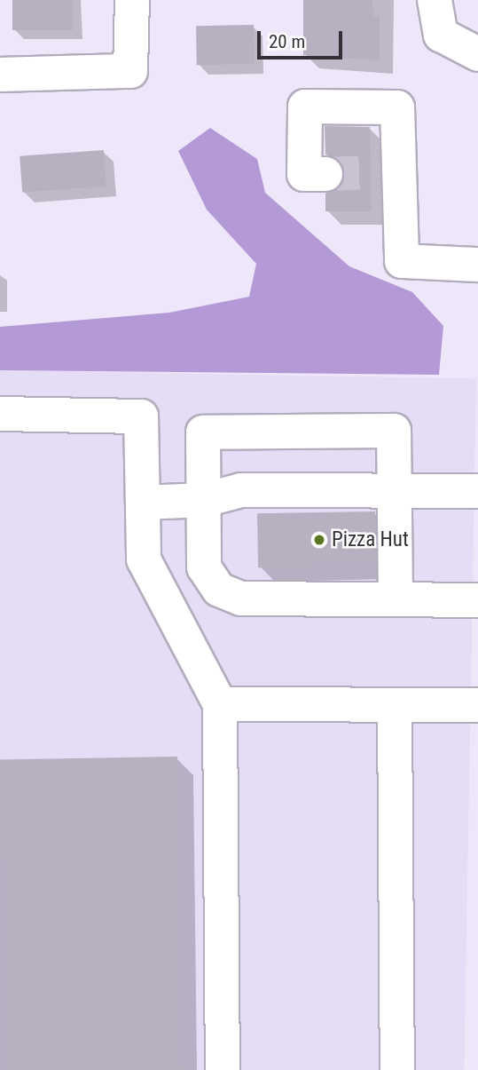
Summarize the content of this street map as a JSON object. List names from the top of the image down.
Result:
{
  "places": ["Pizza Hut"],
  "scale_bar": "20 m"
}
